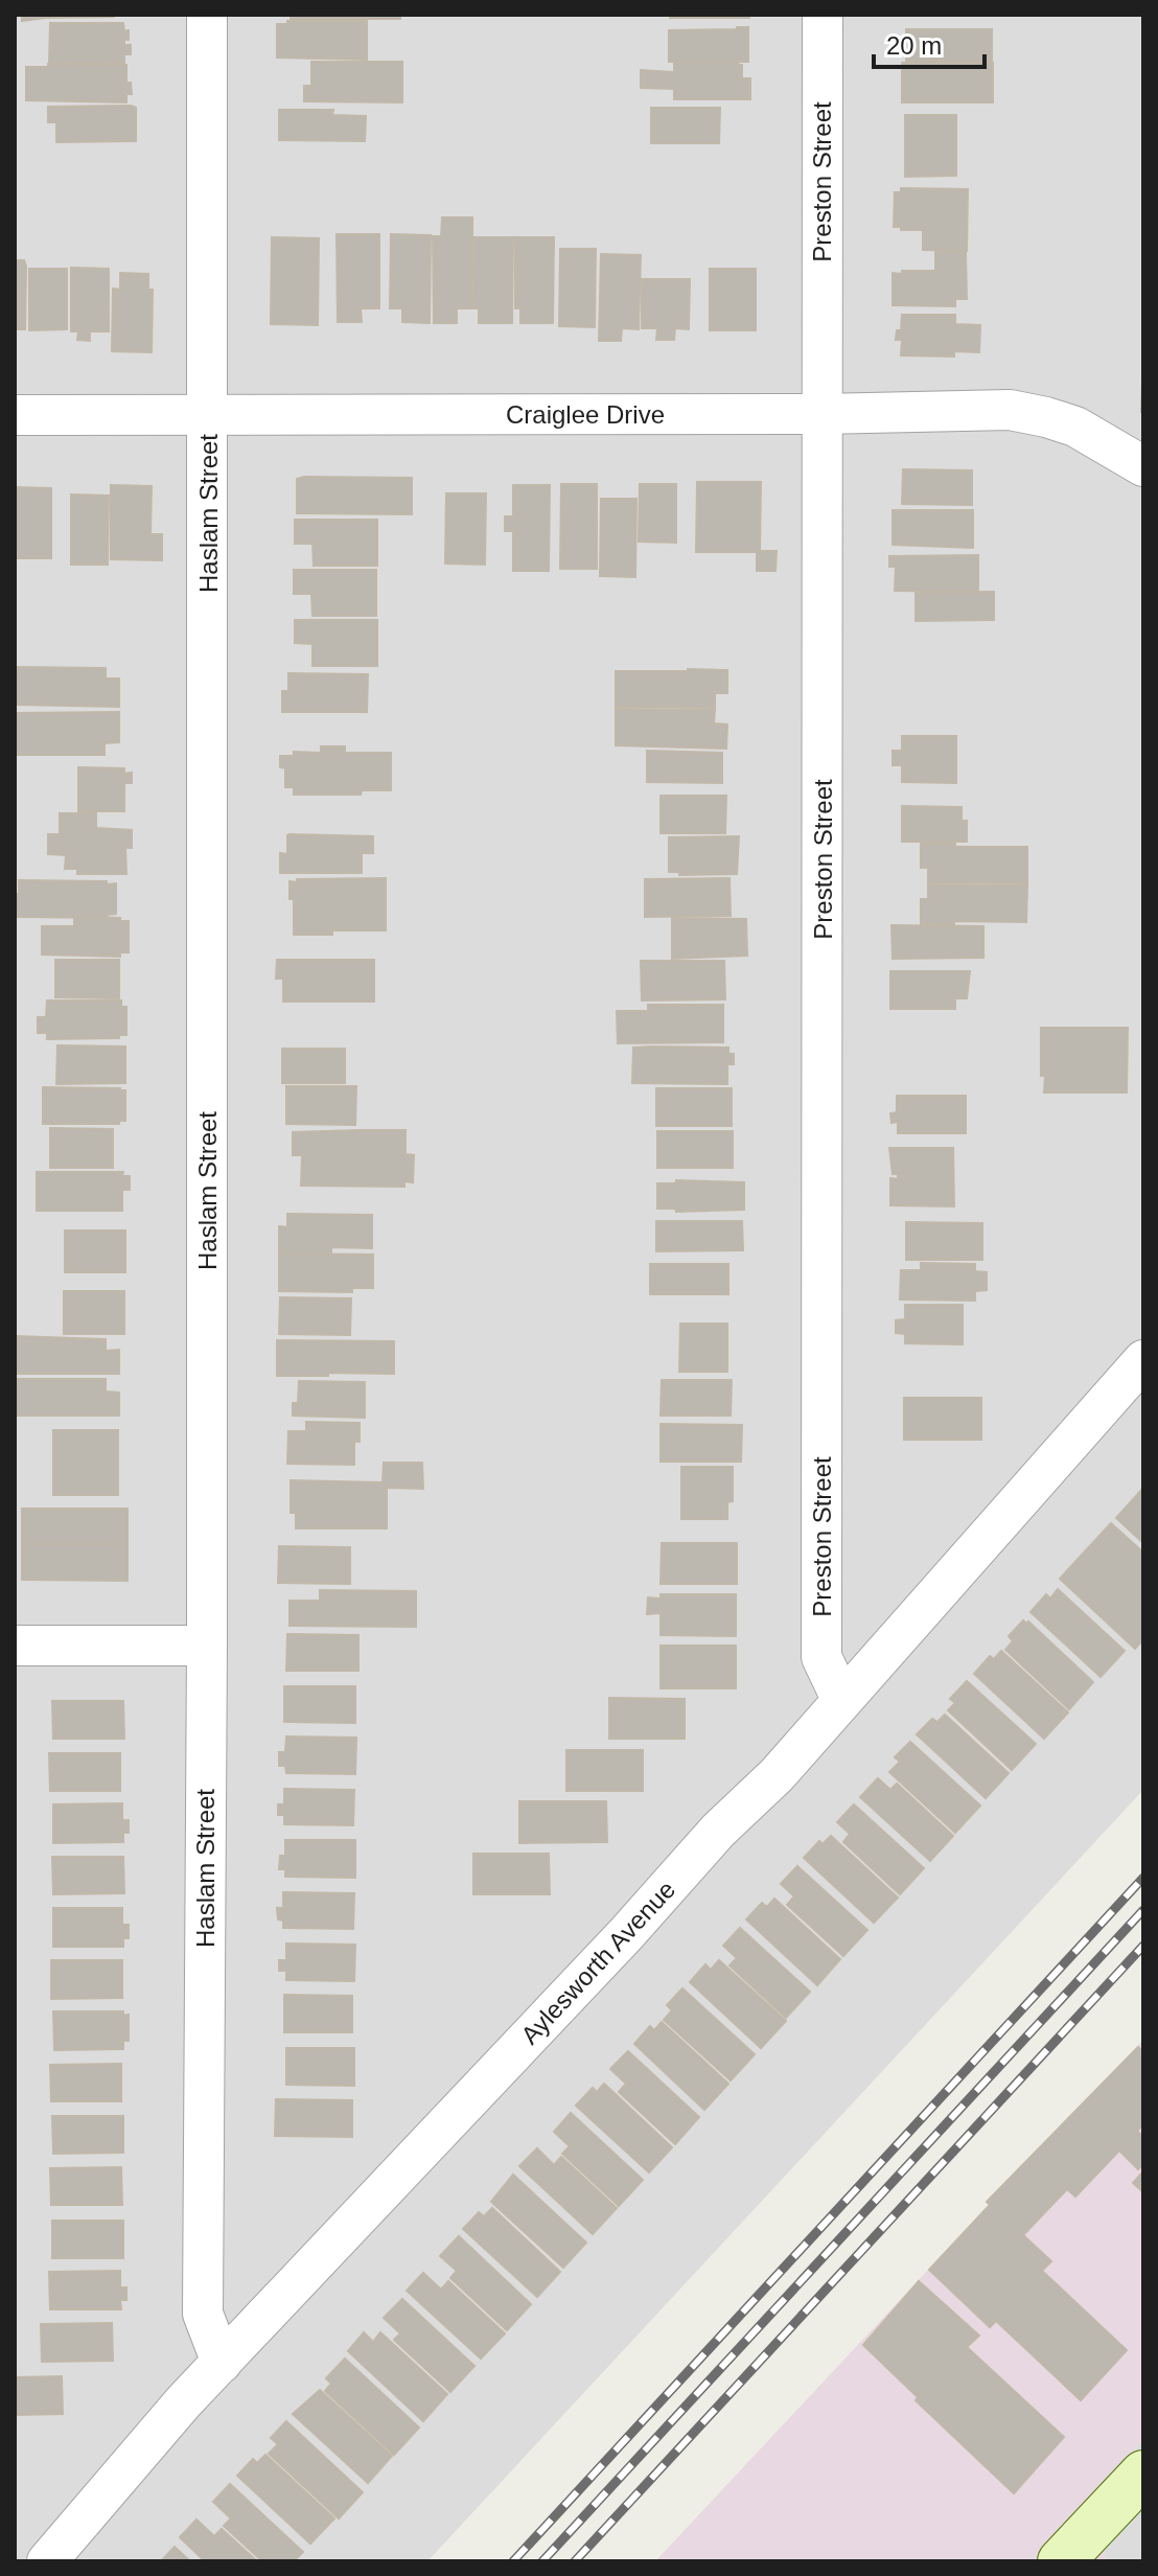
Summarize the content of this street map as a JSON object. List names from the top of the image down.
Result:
{
  "streets": {
    "street": [
      "Preston Street",
      "Craiglee Drive",
      "Haslam Street",
      "Aylesworth Avenue"
    ]
  },
  "crossings": [
    ["Preston Street", "Craiglee Drive"],
    ["Preston Street", "Aylesworth Avenue"],
    ["Craiglee Drive", "Haslam Street"],
    ["Haslam Street", "Aylesworth Avenue"]
  ],
  "scale_bar": "20 m"
}
